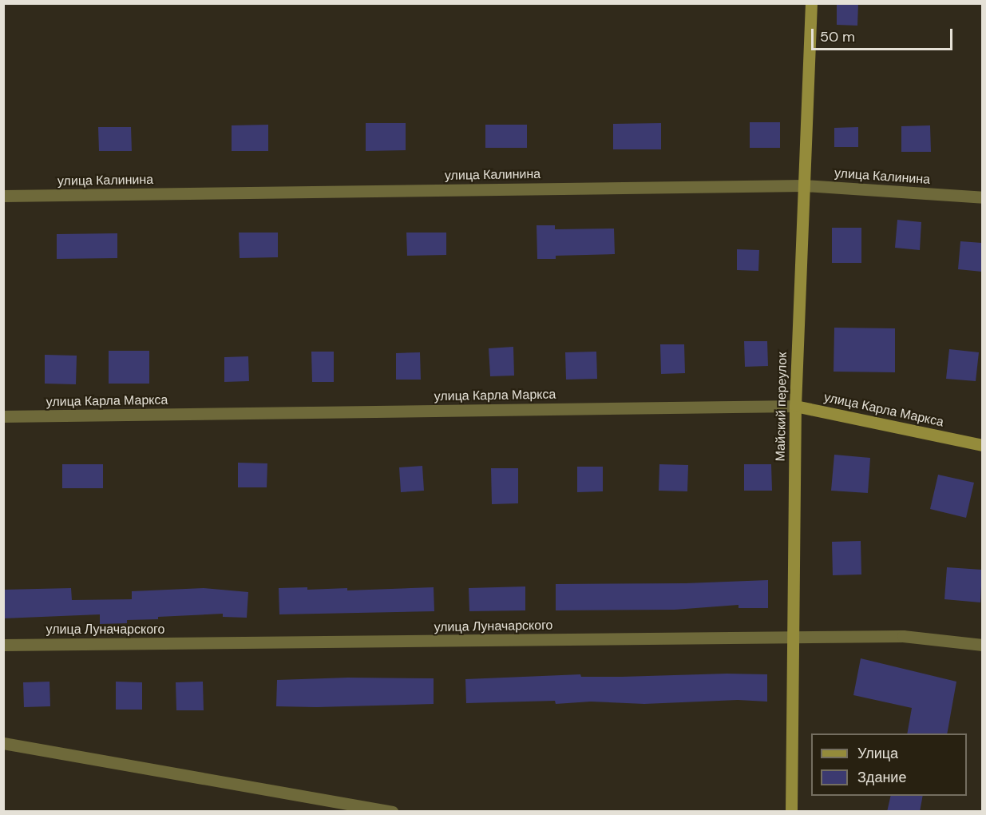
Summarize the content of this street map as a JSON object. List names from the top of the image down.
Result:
{
  "streets": {
    "main road": ["улица Карла Маркса", "Майский переулок"],
    "street": ["улица Калинина", "улица Луначарского"]
  },
  "crossings": [
    ["улица Калинина", "Майский переулок"],
    ["улица Карла Маркса", "Майский переулок"],
    ["Майский переулок", "улица Луначарского"]
  ],
  "legend": ["Улица", "Здание"],
  "scale_bar": "50 m"
}
